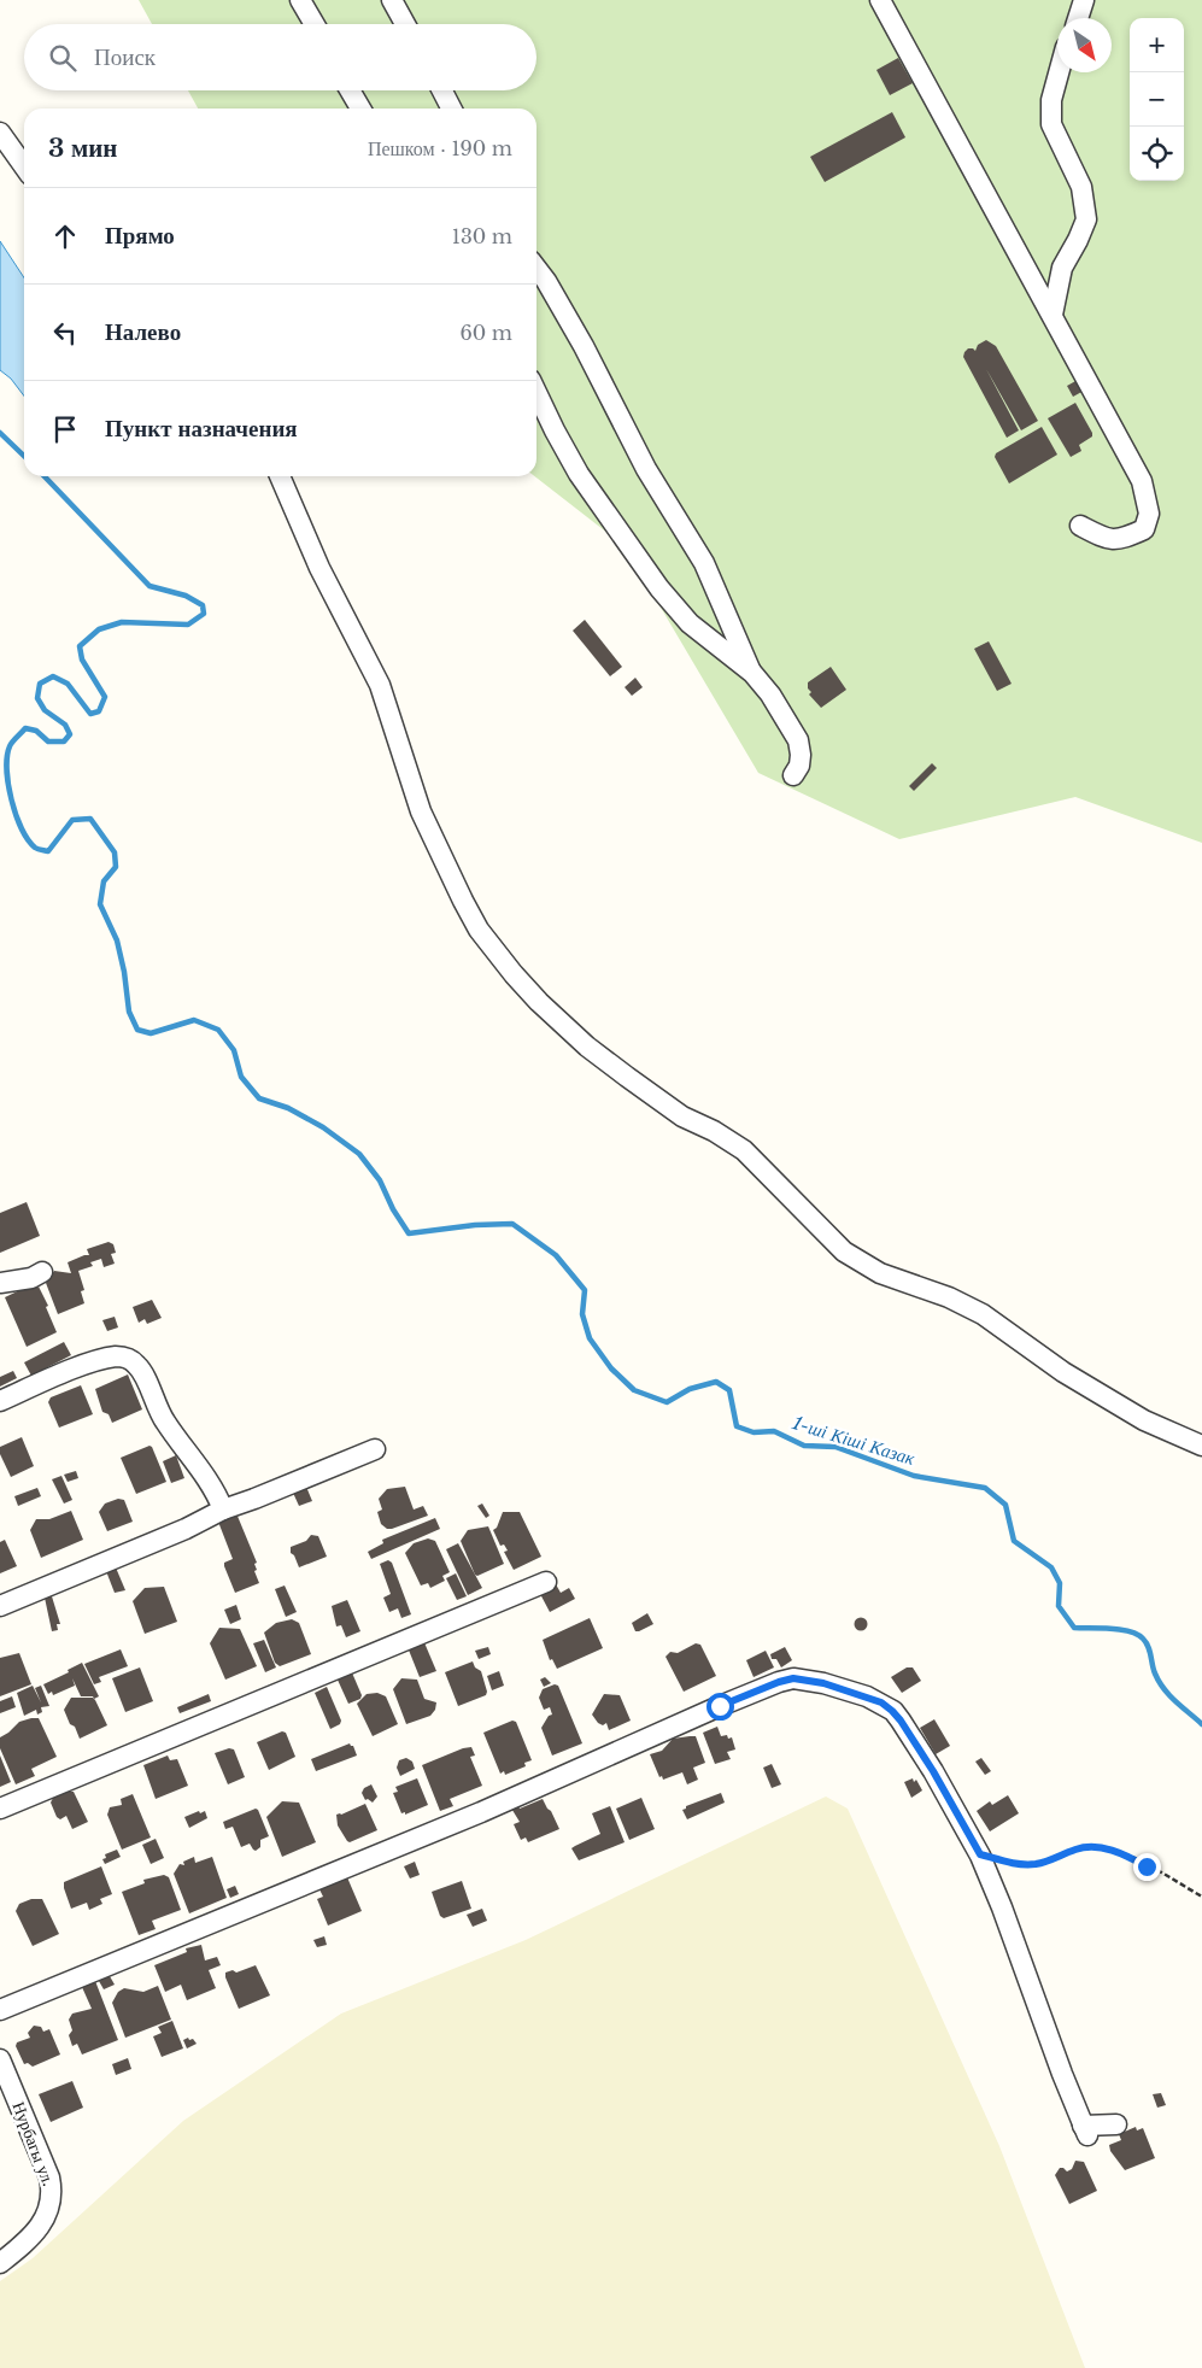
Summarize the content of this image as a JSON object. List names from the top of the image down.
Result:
{
  "streets": {
    "street": ["Нурбагы ул."]
  },
  "water": ["1-ші Кіші Казак"],
  "north": "bottom right",
  "page": {
    "map_buttons": ["+", "−"],
    "search": "Поиск",
    "heading": ["3 мин", "Пешком · 190 m"],
    "list": [
      ["Прямо", "130 m"],
      ["Налево", "60 m"],
      "Пункт назначения"
    ]
  }
}
